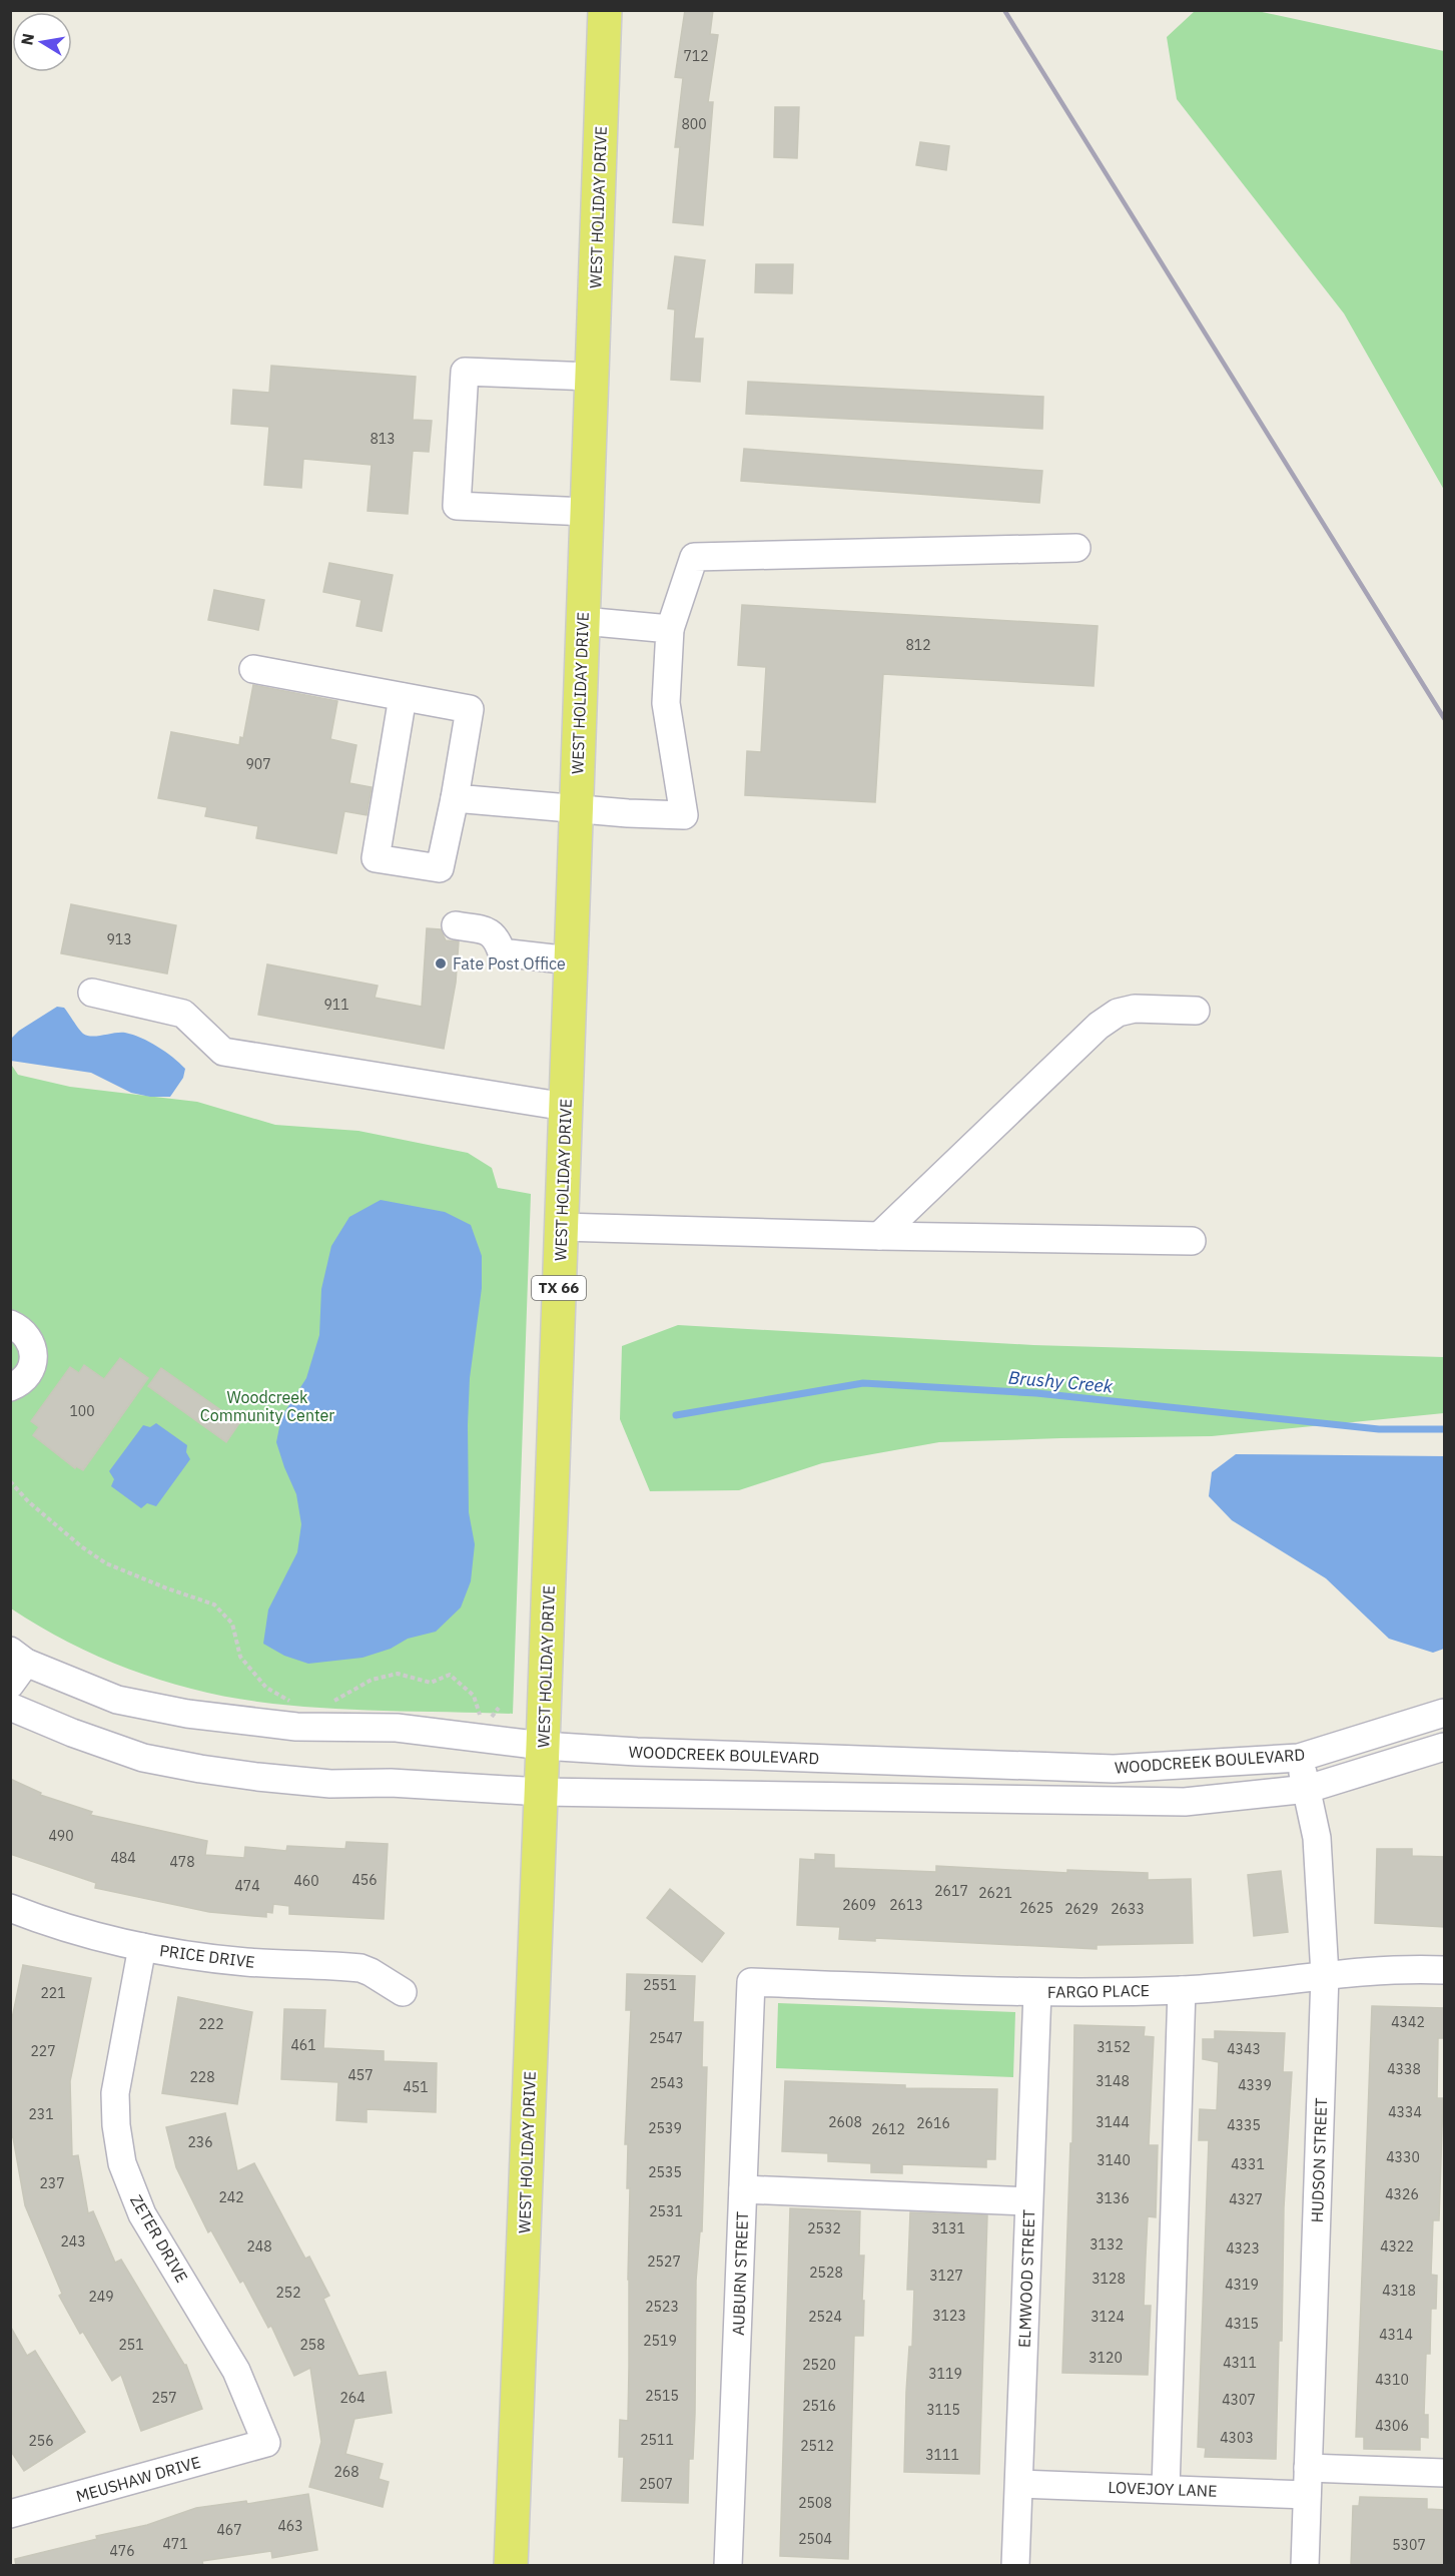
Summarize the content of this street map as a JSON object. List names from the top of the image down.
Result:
{
  "streets": {
    "main road": ["WEST HOLIDAY DRIVE", "TX 66"],
    "street": [
      "WOODCREEK BOULEVARD",
      "PRICE DRIVE",
      "FARGO PLACE",
      "HUDSON STREET",
      "ZETER DRIVE",
      "AUBURN STREET",
      "ELMWOOD STREET",
      "MEUSHAW DRIVE",
      "LOVEJOY LANE"
    ]
  },
  "crossings": [
    ["WEST HOLIDAY DRIVE", "WOODCREEK BOULEVARD"],
    ["WOODCREEK BOULEVARD", "HUDSON STREET"],
    ["PRICE DRIVE", "ZETER DRIVE"],
    ["FARGO PLACE", "HUDSON STREET"],
    ["FARGO PLACE", "AUBURN STREET"],
    ["FARGO PLACE", "ELMWOOD STREET"],
    ["HUDSON STREET", "LOVEJOY LANE"],
    ["ZETER DRIVE", "MEUSHAW DRIVE"],
    ["ELMWOOD STREET", "LOVEJOY LANE"]
  ],
  "water": ["Brushy Creek"],
  "parks": ["Woodcreek Community Center"],
  "places": ["Fate Post Office"],
  "house_numbers": [
    "712",
    "800",
    "813",
    "812",
    "907",
    "913",
    "911",
    "100",
    "490",
    "484",
    "478",
    "456",
    "460",
    "474",
    "2617",
    "2621",
    "2609",
    "2613",
    "2625",
    "2629",
    "2633",
    "2551",
    "221",
    "4342",
    "222",
    "2547",
    "461",
    "3152",
    "4343",
    "227",
    "4338",
    "457",
    "228",
    "3148",
    "2543",
    "4339",
    "451",
    "4334",
    "231",
    "2608",
    "3144",
    "2616",
    "4335",
    "2539",
    "2612",
    "236",
    "4330",
    "3140",
    "4331",
    "2535",
    "237",
    "4326",
    "242",
    "3136",
    "4327",
    "2531",
    "2532",
    "3131",
    "243",
    "3132",
    "248",
    "4322",
    "4323",
    "2527",
    "2528",
    "3127",
    "3128",
    "4319",
    "4318",
    "252",
    "249",
    "2523",
    "3123",
    "2524",
    "3124",
    "4315",
    "4314",
    "2519",
    "251",
    "258",
    "3120",
    "4311",
    "2520",
    "3119",
    "4310",
    "2515",
    "257",
    "264",
    "4307",
    "2516",
    "3115",
    "4306",
    "4303",
    "2511",
    "256",
    "2512",
    "3111",
    "268",
    "2507",
    "2508",
    "463",
    "467",
    "2504",
    "471",
    "5307",
    "476"
  ],
  "north": "left"
}
